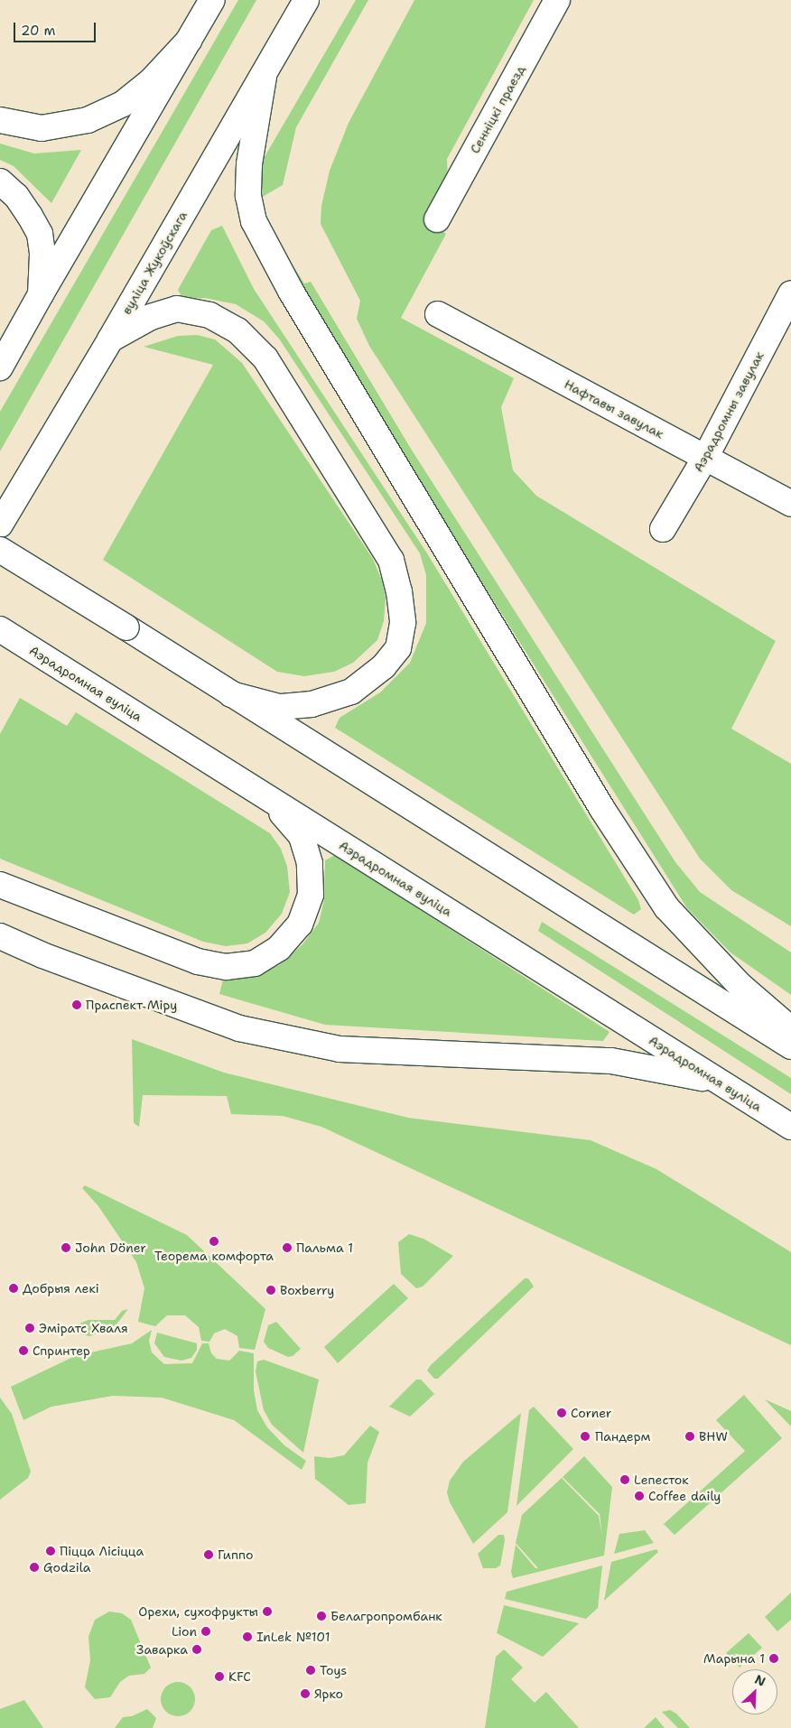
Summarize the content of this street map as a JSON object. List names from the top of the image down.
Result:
{
  "streets": {
    "main road": [
      "Сенніцкі праезд",
      "вуліца Жукоўскага",
      "Нафтавы завулак",
      "Аэрадромны завулак",
      "Аэрадромная вуліца"
    ]
  },
  "crossings": [
    ["Нафтавы завулак", "Аэрадромны завулак"]
  ],
  "places": [
    "Праспект Міру",
    "Теорема комфорта",
    "John Döner",
    "Пальма 1",
    "Добрыя лекі",
    "Boxberry",
    "Эміратс Хваля",
    "Спринтер",
    "Corner",
    "Пандерм",
    "BHW",
    "Lепесток",
    "Coffee daily",
    "Піцца Лісіцца",
    "Гиппо",
    "Godzila",
    "Орехи, сухофрукты",
    "Белагропромбанк",
    "Lion",
    "InLek №101",
    "Заварка",
    "Марына 1",
    "Toys",
    "KFC",
    "Ярко"
  ],
  "scale_bar": "20 m",
  "north": "top right"
}
